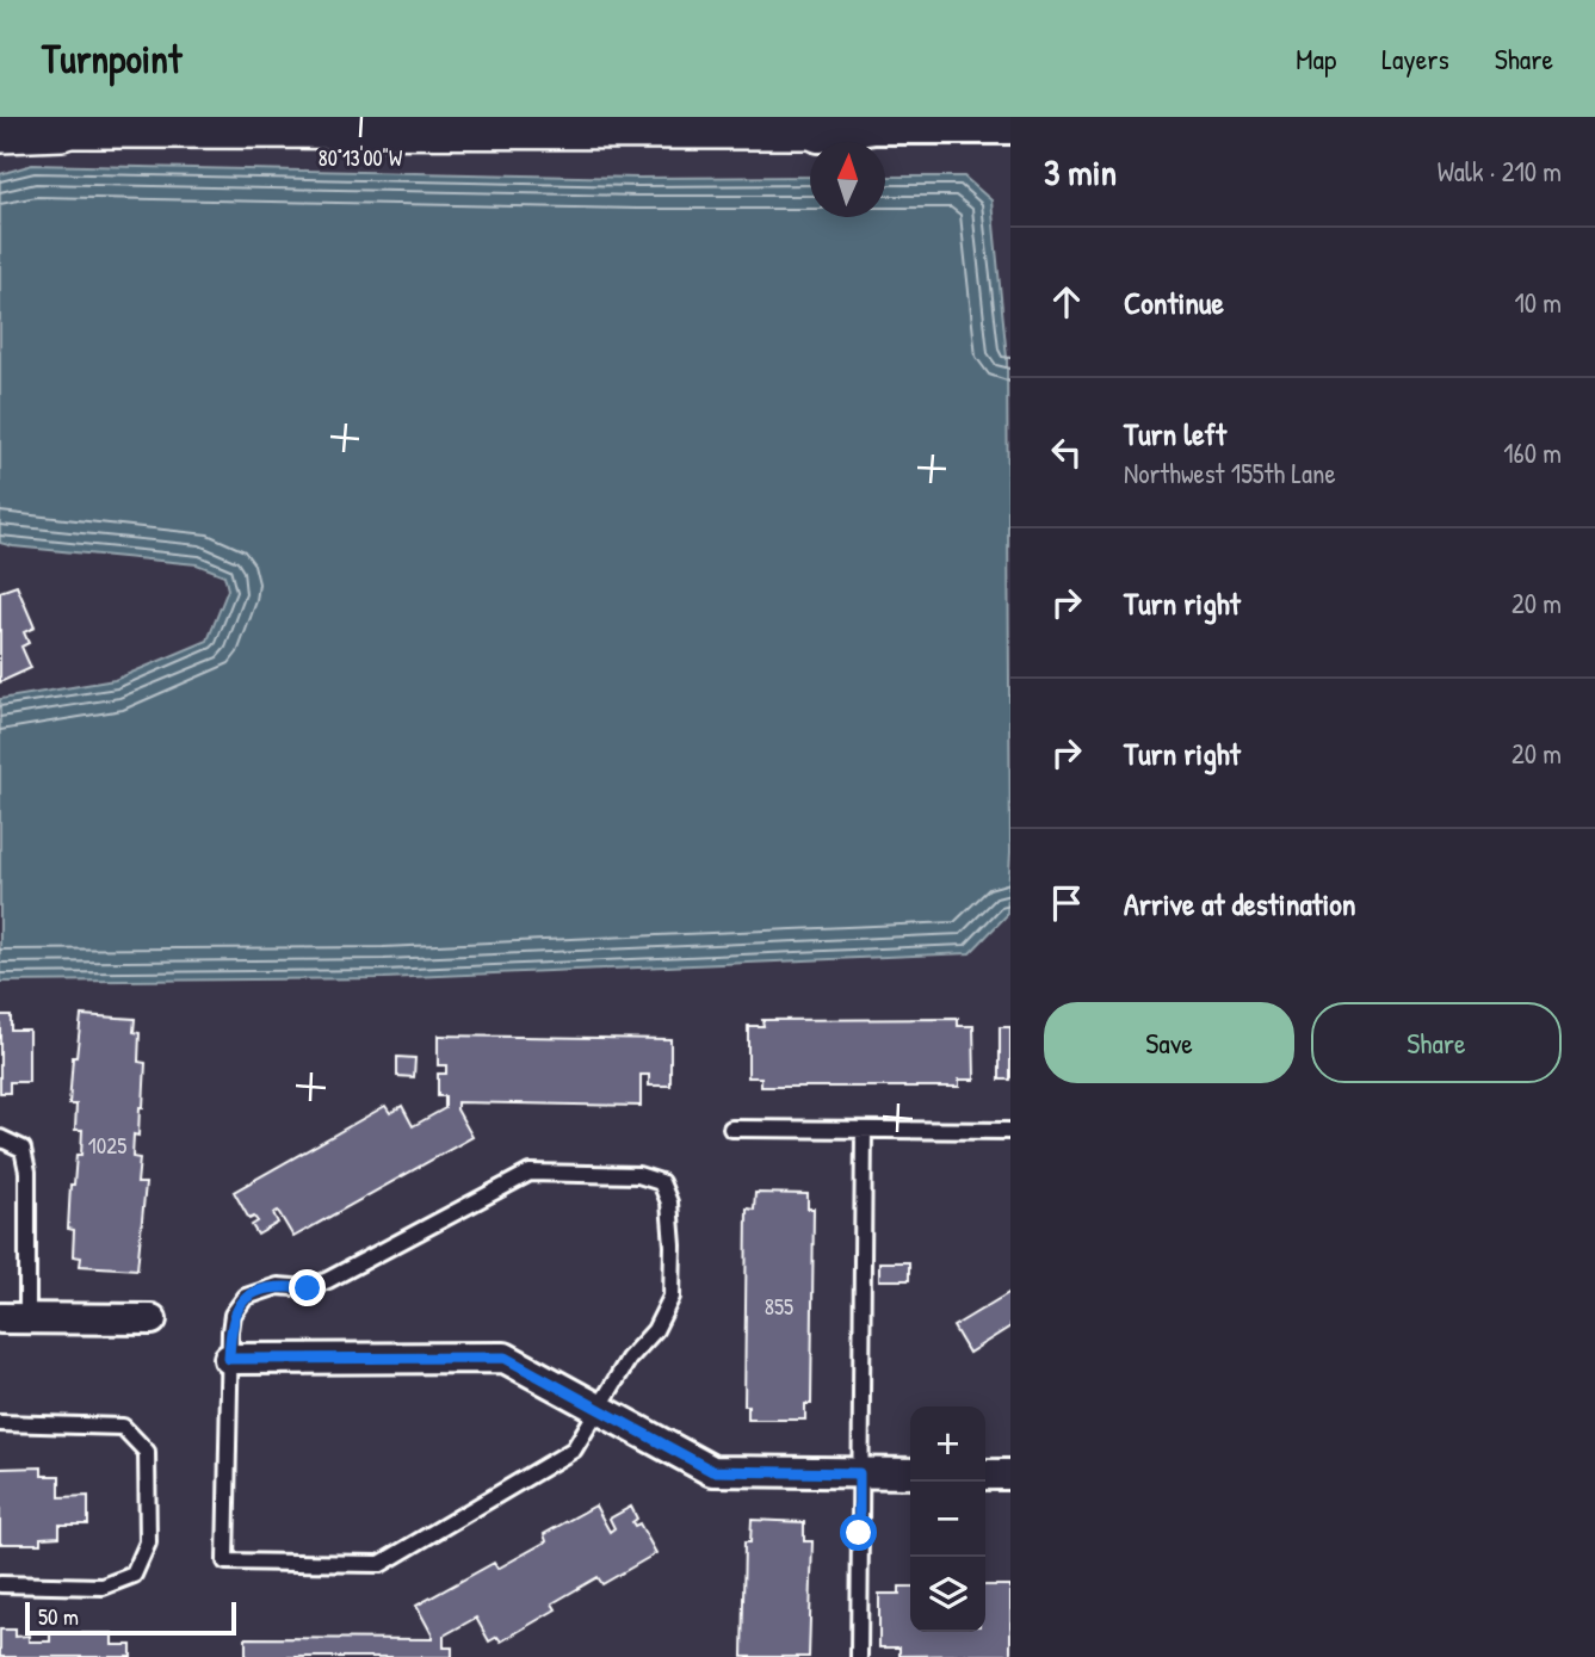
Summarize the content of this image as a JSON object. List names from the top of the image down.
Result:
{
  "house_numbers": ["1025", "855"],
  "scale_bar": "50 m",
  "north": "top",
  "page": {
    "header": "Turnpoint",
    "nav": ["Map", "Layers", "Share"],
    "heading": ["3 min", "Walk · 210 m"],
    "list": [
      ["Continue", "10 m"],
      ["Turn left", "Northwest 155th Lane", "160 m"],
      ["Turn right", "20 m"],
      ["Turn right", "20 m"],
      "Arrive at destination"
    ],
    "buttons": ["Save", "Share"],
    "map_buttons": ["+", "−"],
    "scale": "50 m"
  },
  "coordinates": ["80°13'00\"W"]
}
